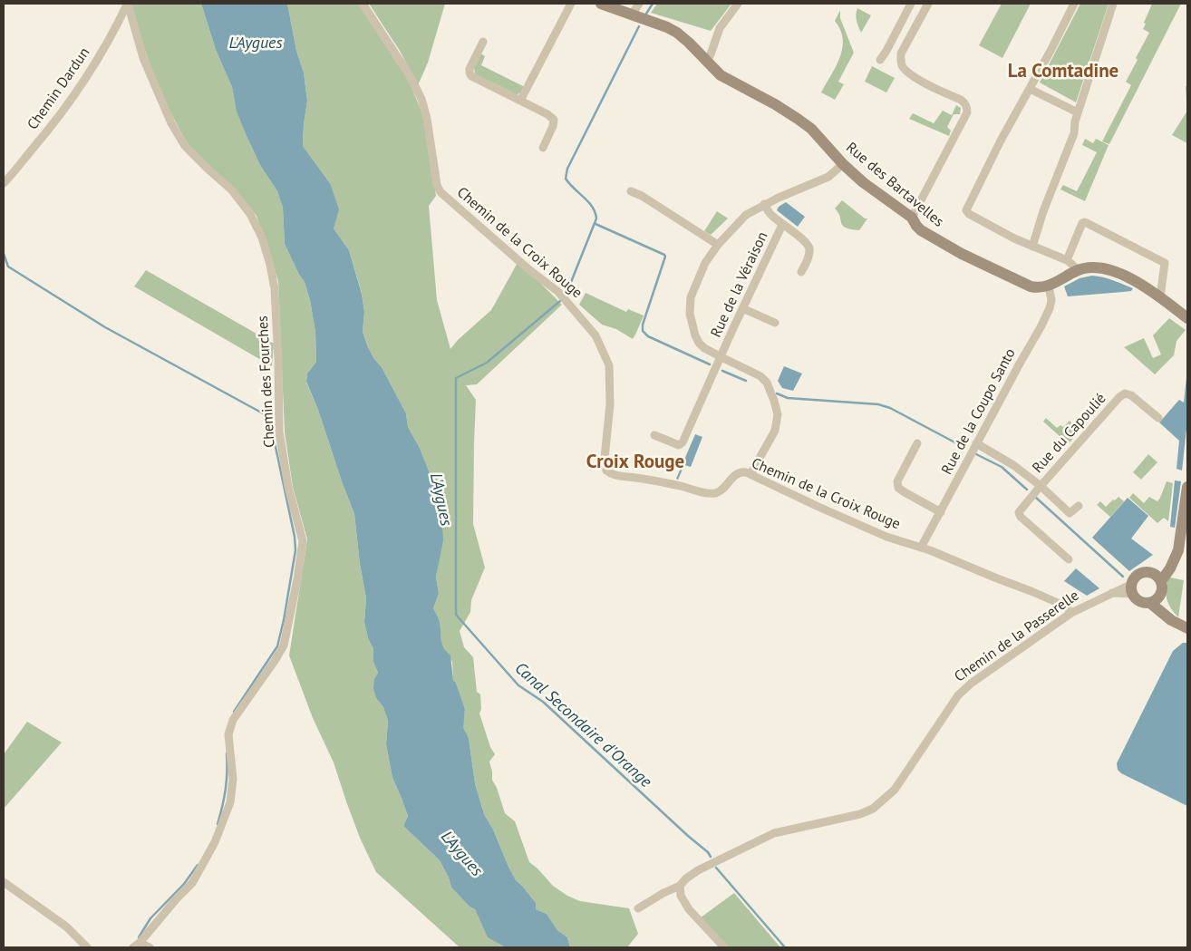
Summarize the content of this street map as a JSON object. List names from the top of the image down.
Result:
{
  "streets": {
    "street": [
      "Chemin Dardun",
      "Rue des Bartavelles",
      "Chemin de la Croix Rouge",
      "Rue de la Véraison",
      "Chemin des Fourches",
      "Rue de la Coupo Santo",
      "Rue du Capoulié",
      "Chemin de la Passerelle"
    ]
  },
  "crossings": [
    ["Chemin Dardun", "Chemin des Fourches"],
    ["Rue des Bartavelles", "Rue de la Coupo Santo"],
    ["Chemin de la Croix Rouge", "Rue de la Coupo Santo"],
    ["Chemin de la Croix Rouge", "Chemin de la Passerelle"],
    ["Rue de la Coupo Santo", "Rue du Capoulié"]
  ],
  "districts": ["La Comtadine", "Croix Rouge"],
  "water": ["L'Aygues", "Canal Secondaire d'Orange"]
}
